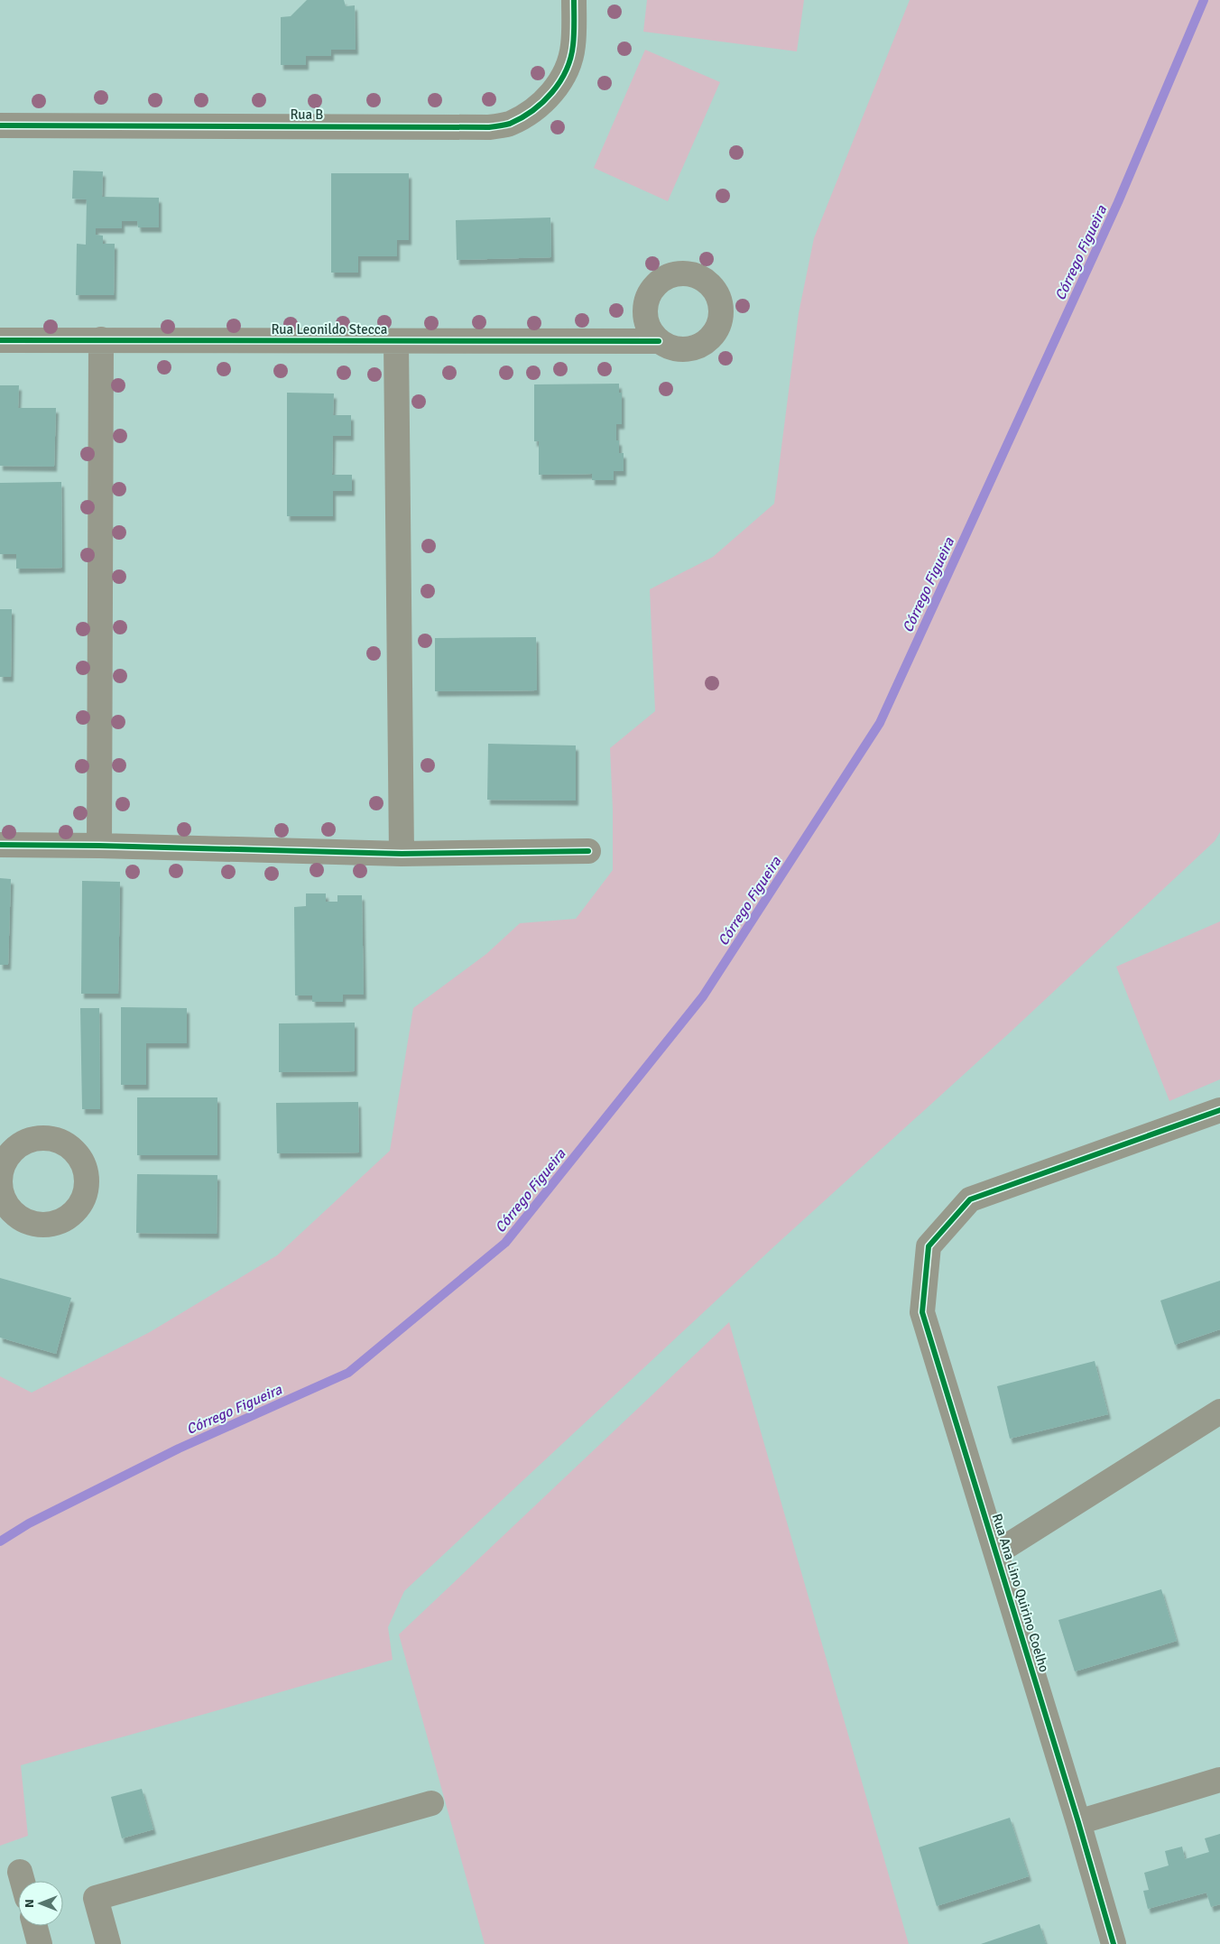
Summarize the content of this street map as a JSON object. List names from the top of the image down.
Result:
{
  "streets": {
    "street": ["Rua B", "Rua Leonildo Stecca", "Rua Ana Lino Quirino Coelho"]
  },
  "water": ["Córrego Figueira"],
  "north": "left"
}
